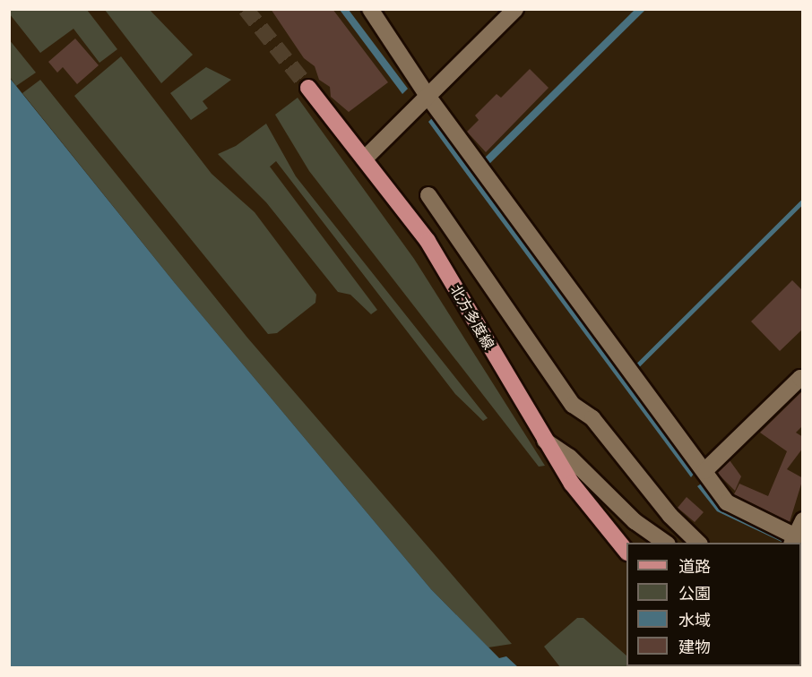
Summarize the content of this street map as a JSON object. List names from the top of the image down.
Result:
{
  "streets": {
    "main road": ["北方多度線"]
  },
  "legend": [
    "道路",
    "公園",
    "水域",
    "建物"
  ]
}
